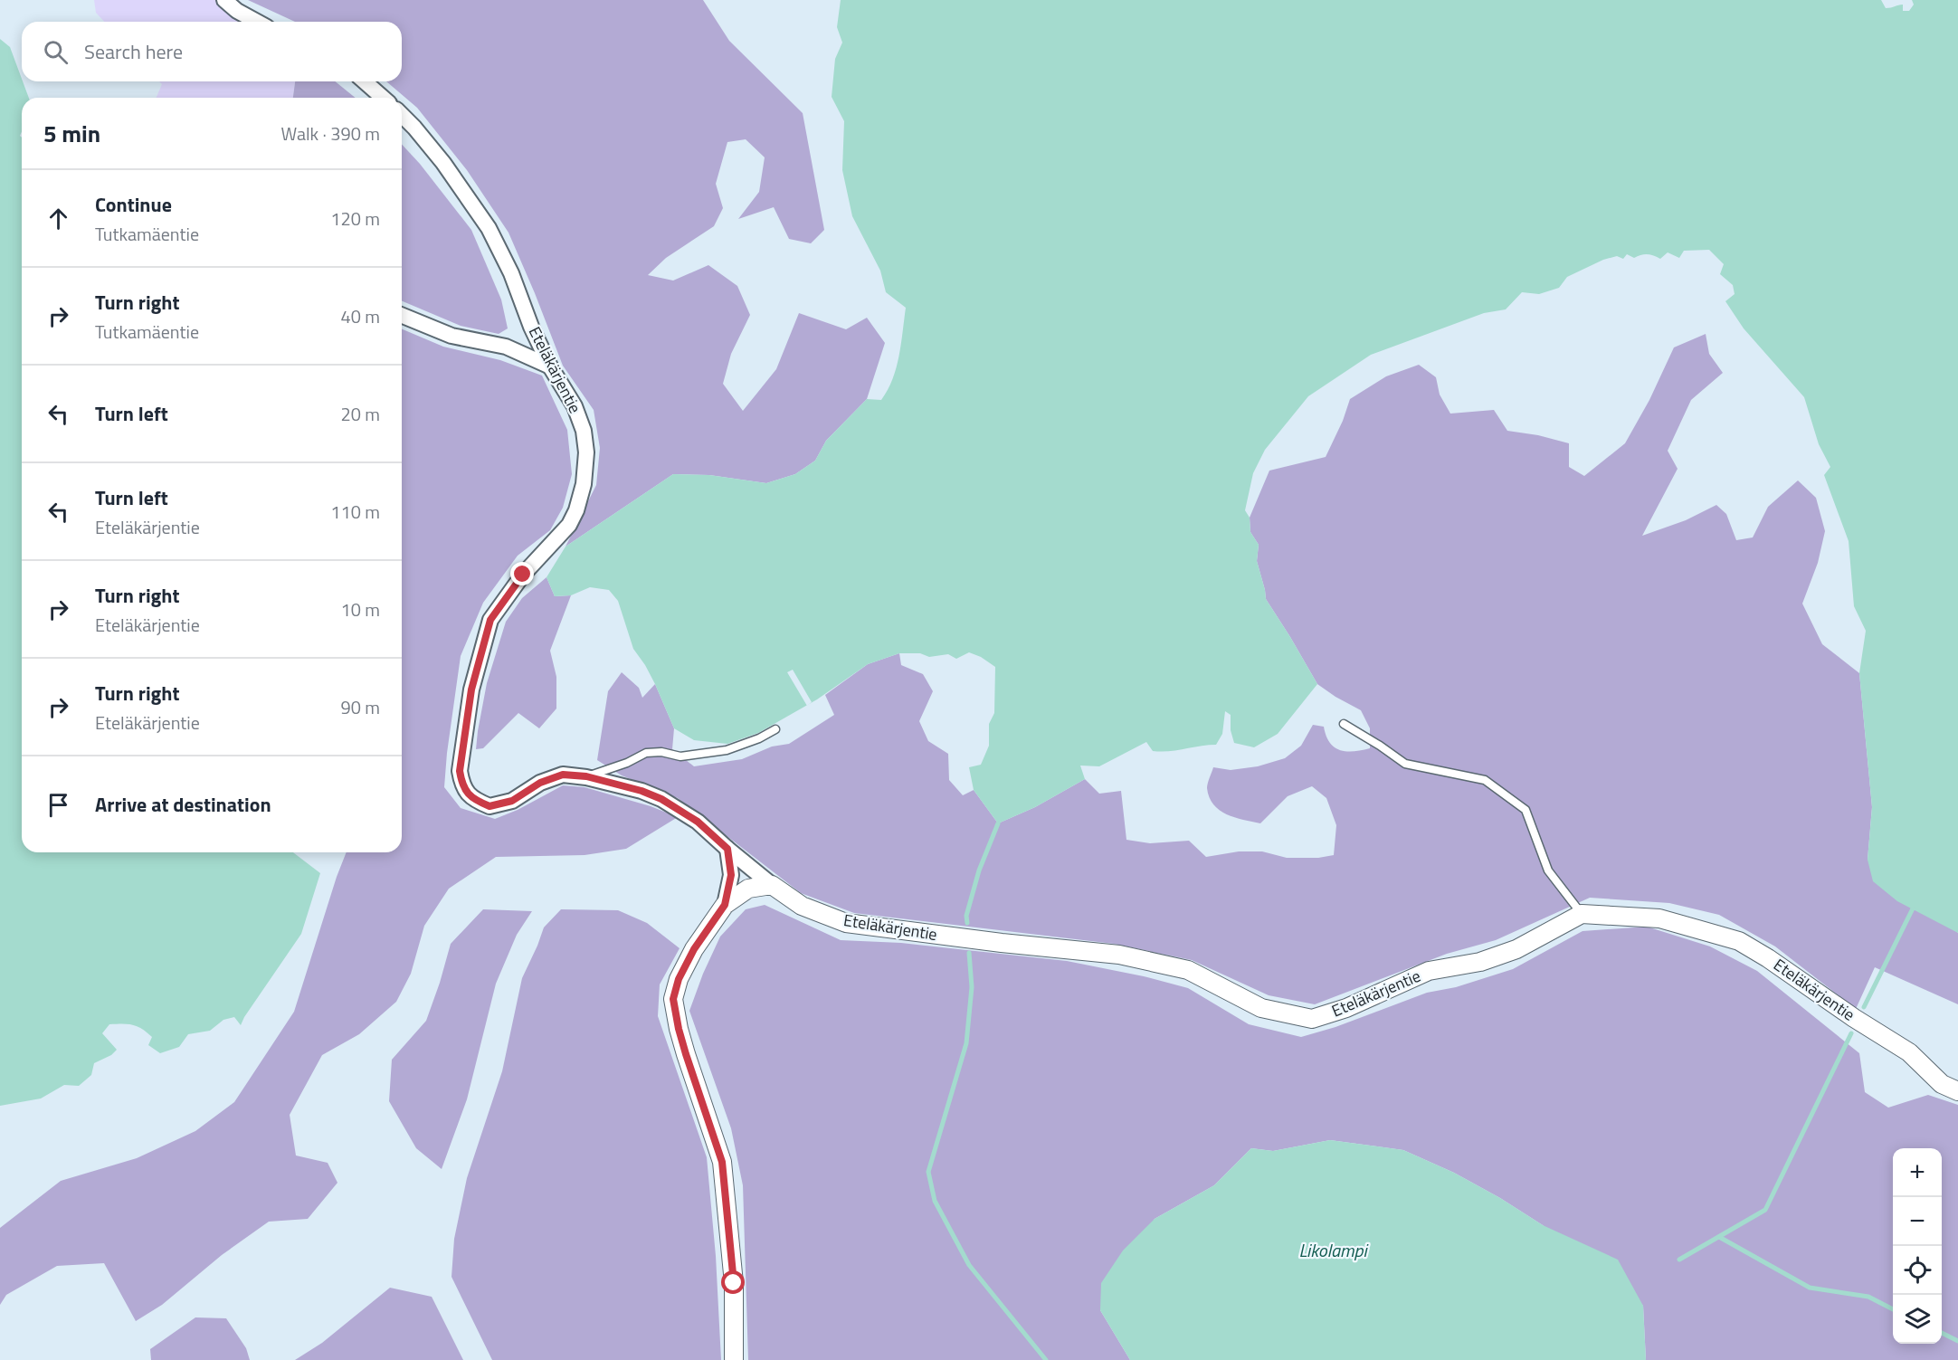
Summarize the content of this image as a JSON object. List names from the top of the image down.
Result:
{
  "streets": {
    "street": ["Eteläkärjentie"]
  },
  "water": ["Likolampi"],
  "page": {
    "search": "Search here",
    "heading": ["5 min", "Walk · 390 m"],
    "list": [
      ["Continue", "Tutkamäentie", "120 m"],
      ["Turn right", "Tutkamäentie", "40 m"],
      ["Turn left", "20 m"],
      ["Turn left", "Eteläkärjentie", "110 m"],
      ["Turn right", "Eteläkärjentie", "10 m"],
      ["Turn right", "Eteläkärjentie", "90 m"],
      "Arrive at destination"
    ],
    "map_buttons": ["+", "−"]
  }
}
